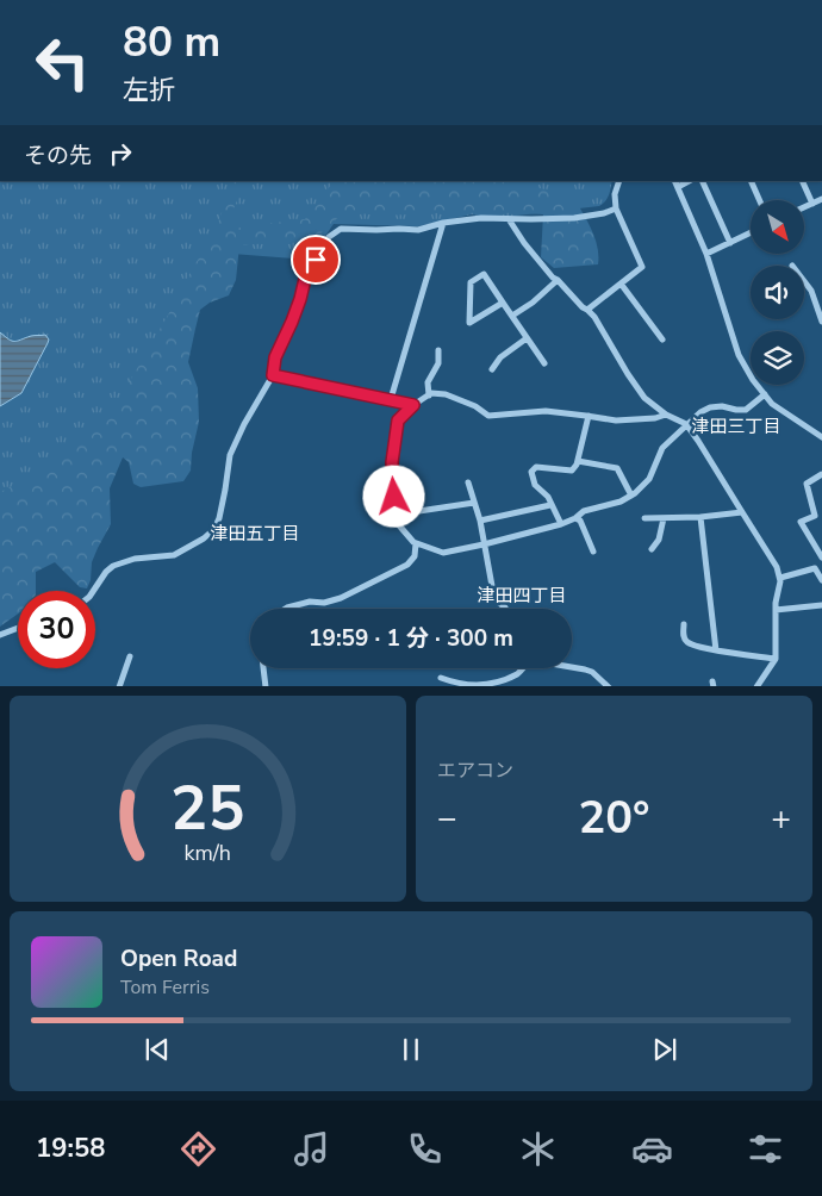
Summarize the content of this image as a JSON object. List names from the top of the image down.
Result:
{
  "districts": ["津田三丁目", "津田五丁目", "津田四丁目"],
  "north": "bottom right",
  "page": {
    "turn": ["80 m", "左折"],
    "then": "その先",
    "limit": "30",
    "trip": "19:59 · 1 分 · 300 m",
    "tile": "エアコン",
    "heat": ["−", "20°", "+"],
    "song": ["Open Road", "Tom Ferris"],
    "tabs": "19:58",
    "gauge": ["25", "km/h"]
  }
}
